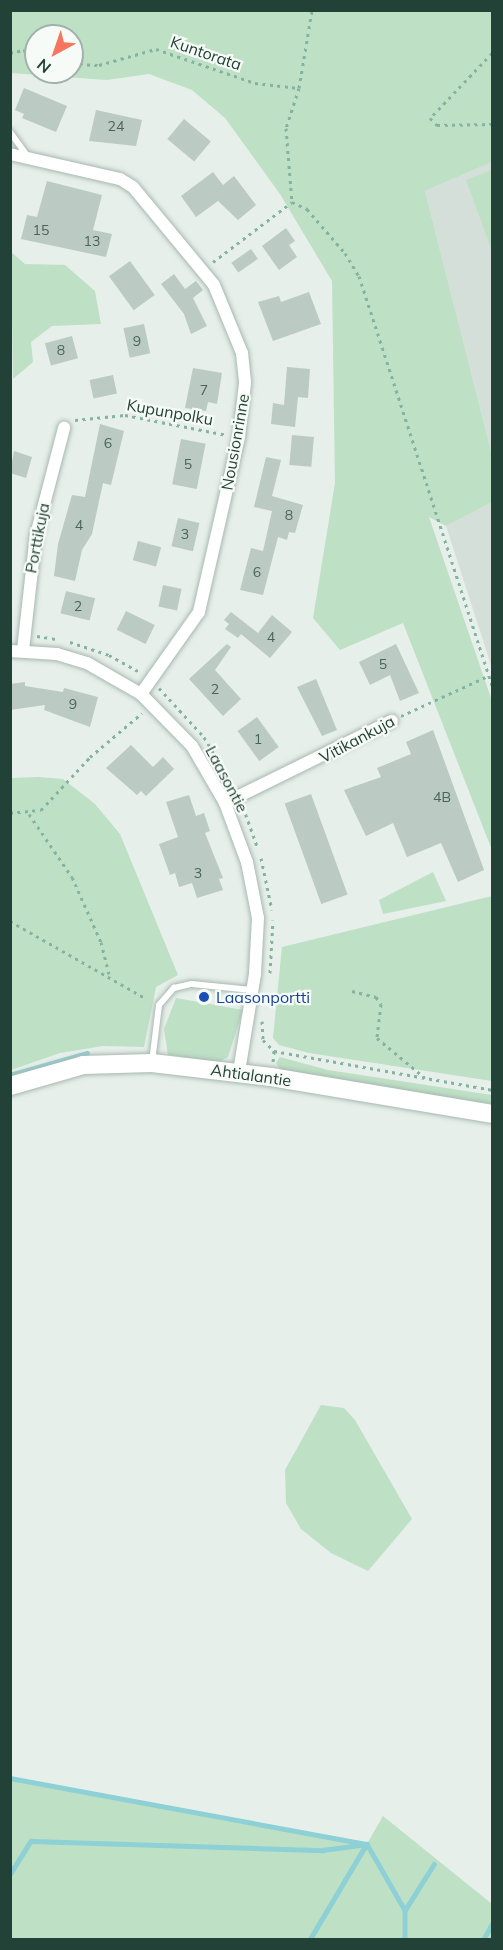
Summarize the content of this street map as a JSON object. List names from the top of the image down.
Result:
{
  "streets": {
    "street": [
      "Nousionrinne",
      "Porttikuja",
      "Vitikankuja",
      "Laasontie",
      "Ahtialantie"
    ],
    "path": ["Kuntorata", "Kupunpolku"]
  },
  "crossings": [
    ["Kupunpolku", "Nousionrinne"],
    ["Kupunpolku", "Porttikuja"],
    ["Nousionrinne", "Laasontie"],
    ["Porttikuja", "Laasontie"],
    ["Vitikankuja", "Laasontie"],
    ["Laasontie", "Ahtialantie"]
  ],
  "places": ["Laasonportti"],
  "house_numbers": [
    "24",
    "15",
    "13",
    "9",
    "8",
    "7",
    "6",
    "5",
    "8",
    "4",
    "3",
    "6",
    "2",
    "4",
    "5",
    "2",
    "9",
    "1",
    "4B",
    "3"
  ],
  "north": "bottom left"
}
